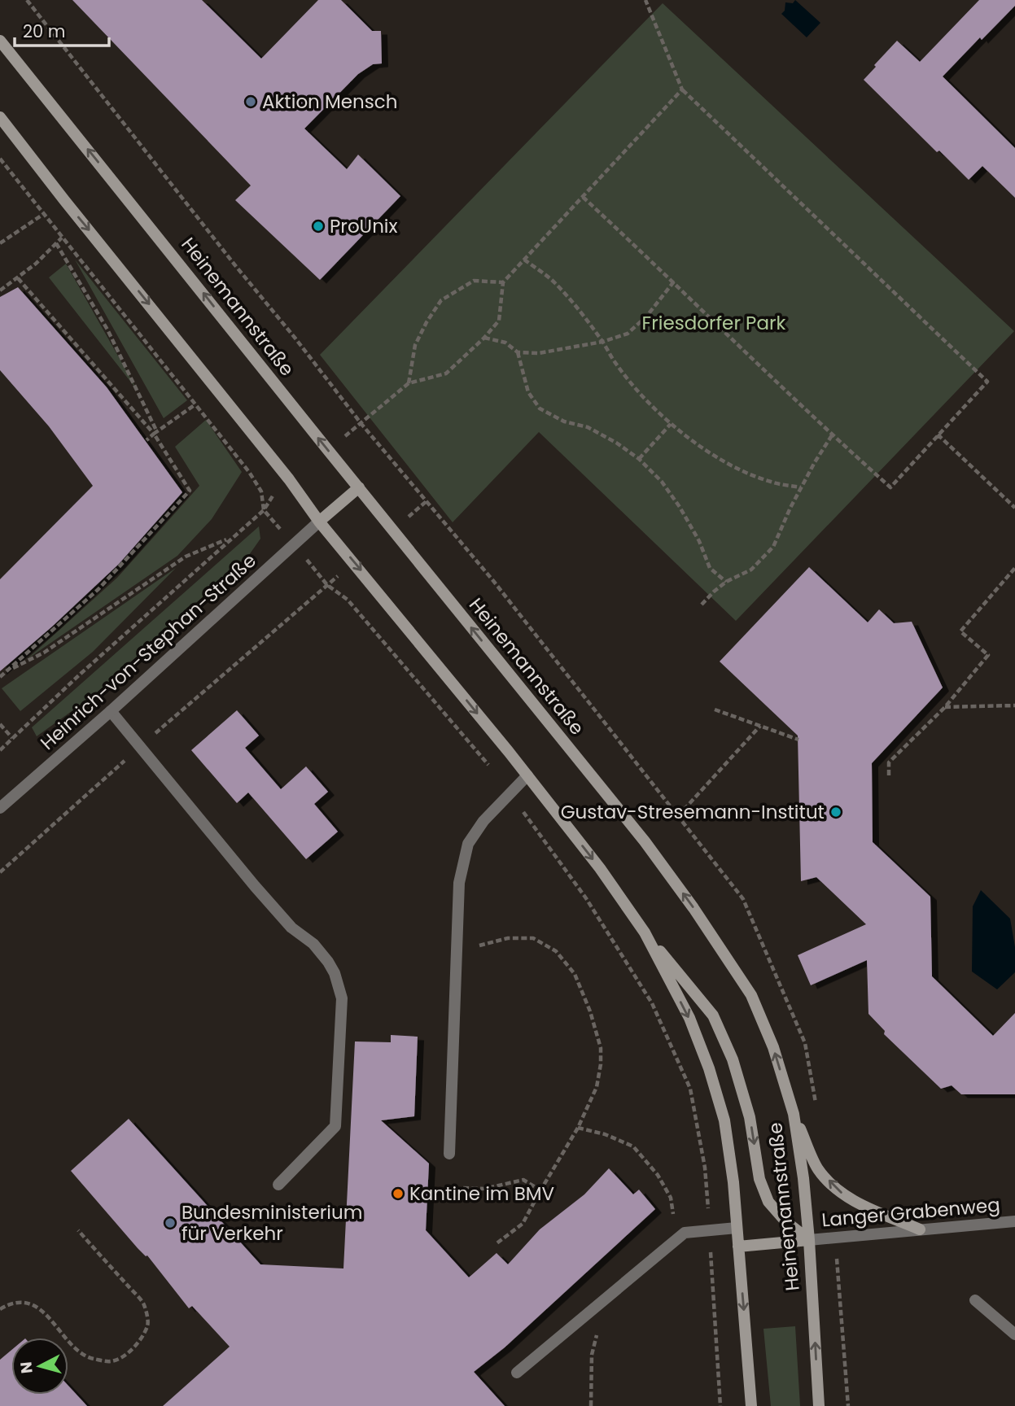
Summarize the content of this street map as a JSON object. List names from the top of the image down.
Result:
{
  "streets": {
    "main road": ["Heinemannstraße"],
    "street": ["Heinrich-von-Stephan-Straße", "Langer Grabenweg"]
  },
  "crossings": [
    ["Heinemannstraße", "Langer Grabenweg"]
  ],
  "parks": ["Friesdorfer Park"],
  "places": [
    "Aktion Mensch",
    "ProUnix",
    "Gustav-Stresemann-Institut",
    "Kantine im BMV",
    "Bundesministerium für Verkehr"
  ],
  "scale_bar": "20 m",
  "north": "left"
}
